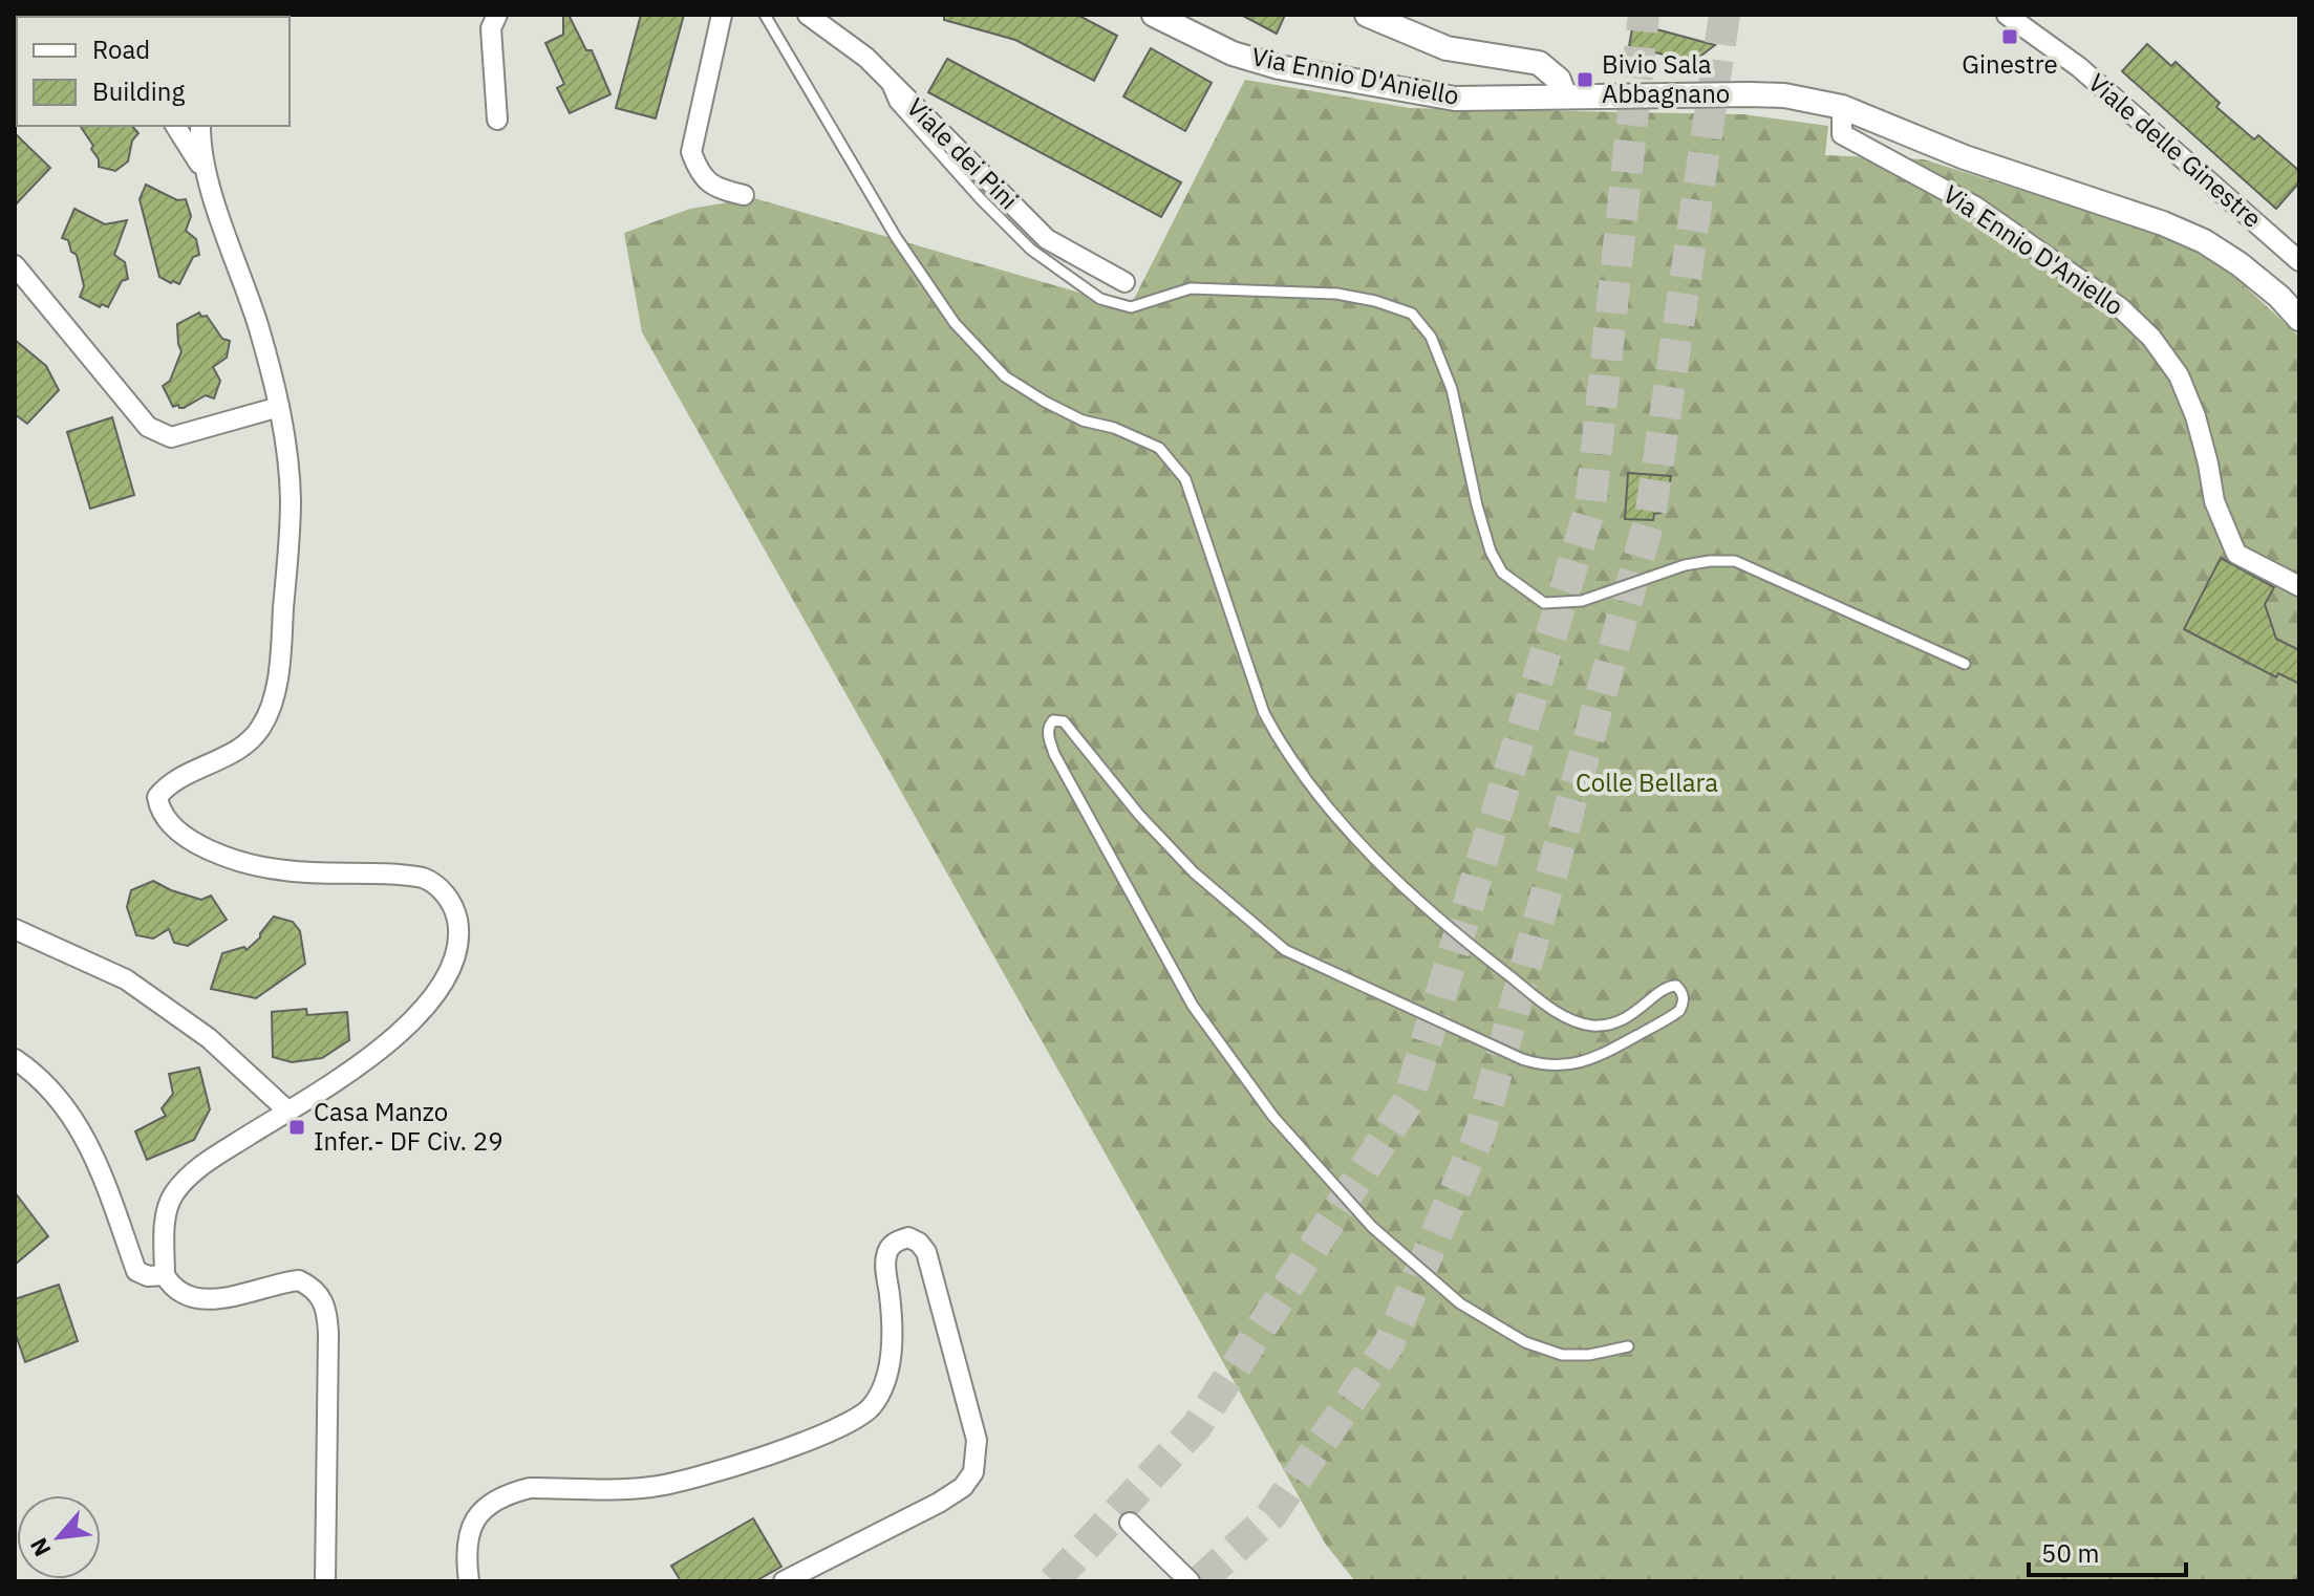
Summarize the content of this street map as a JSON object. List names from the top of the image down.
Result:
{
  "streets": {
    "street": ["Via Ennio D'Aniello", "Viale delle Ginestre", "Viale dei Pini"]
  },
  "parks": ["Colle Bellara"],
  "places": {
    "transit": ["Ginestre", "Bivio Sala Abbagnano", "Casa Manzo Infer.- DF Civ. 29"]
  },
  "legend": ["Road", "Building"],
  "scale_bar": "50 m",
  "north": "bottom left"
}
